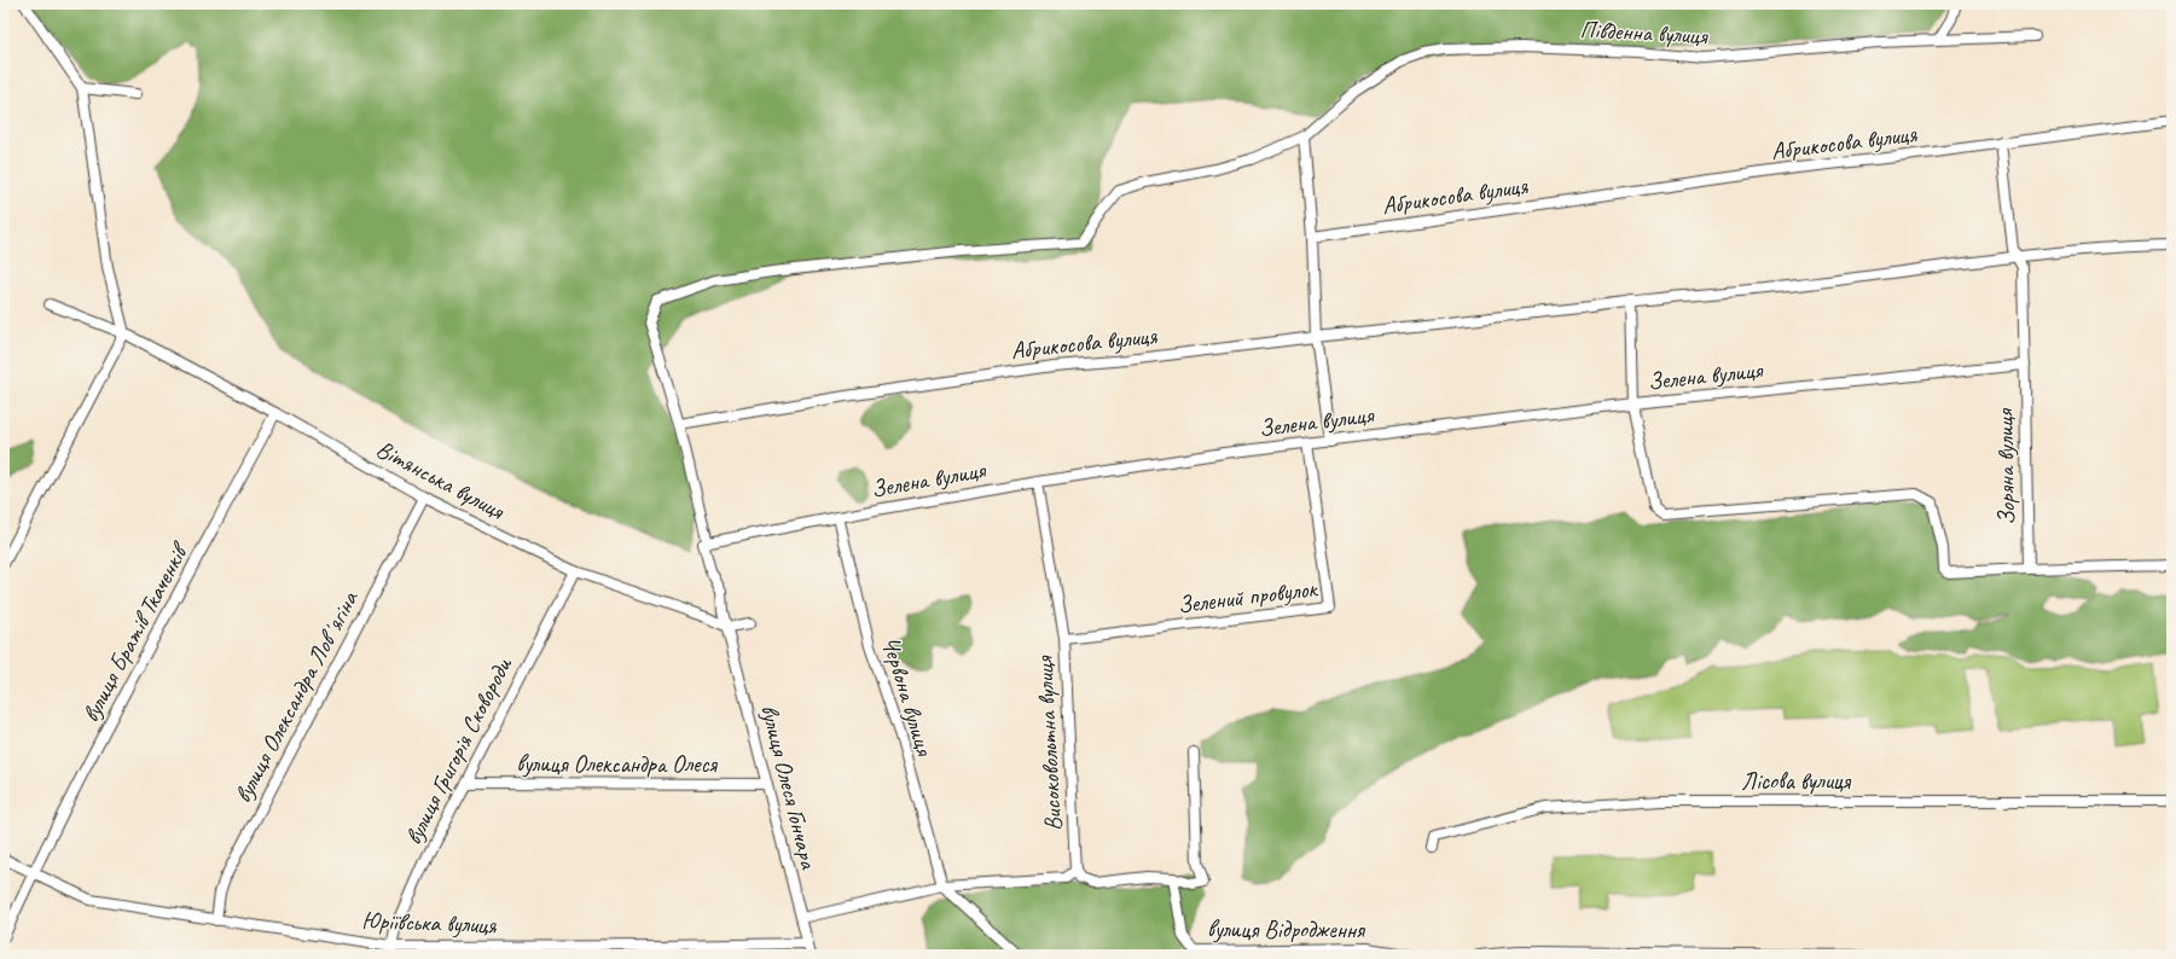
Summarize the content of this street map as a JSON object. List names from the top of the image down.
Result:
{
  "streets": {
    "street": [
      "Південна вулиця",
      "Абрикосова вулиця",
      "Зелена вулиця",
      "Зоряна вулиця",
      "Вітянська вулиця",
      "Зелений провулок",
      "вулиця Братів Ткаченків",
      "Червона вулиця",
      "вулиця Олександра Ловʼягіна",
      "Високовольтна вулиця",
      "вулиця Григорія Сковороди",
      "вулиця Олександра Олеся",
      "Лісова вулиця",
      "вулиця Олеся Гончара",
      "Юріївська вулиця",
      "вулиця Відродження"
    ]
  },
  "crossings": [
    ["Абрикосова вулиця", "Зоряна вулиця"],
    ["Зелена вулиця", "Зоряна вулиця"],
    ["Зелена вулиця", "Зелений провулок"],
    ["Зелена вулиця", "Червона вулиця"],
    ["Зелена вулиця", "Високовольтна вулиця"],
    ["Вітянська вулиця", "вулиця Братів Ткаченків"],
    ["Вітянська вулиця", "вулиця Олександра Ловʼягіна"],
    ["Вітянська вулиця", "вулиця Григорія Сковороди"],
    ["Вітянська вулиця", "вулиця Олеся Гончара"],
    ["Зелений провулок", "Високовольтна вулиця"],
    ["вулиця Братів Ткаченків", "Юріївська вулиця"],
    ["вулиця Олександра Ловʼягіна", "Юріївська вулиця"],
    ["вулиця Григорія Сковороди", "вулиця Олександра Олеся"],
    ["вулиця Григорія Сковороди", "Юріївська вулиця"],
    ["вулиця Олександра Олеся", "вулиця Олеся Гончара"],
    ["вулиця Олеся Гончара", "Юріївська вулиця"]
  ]
}
